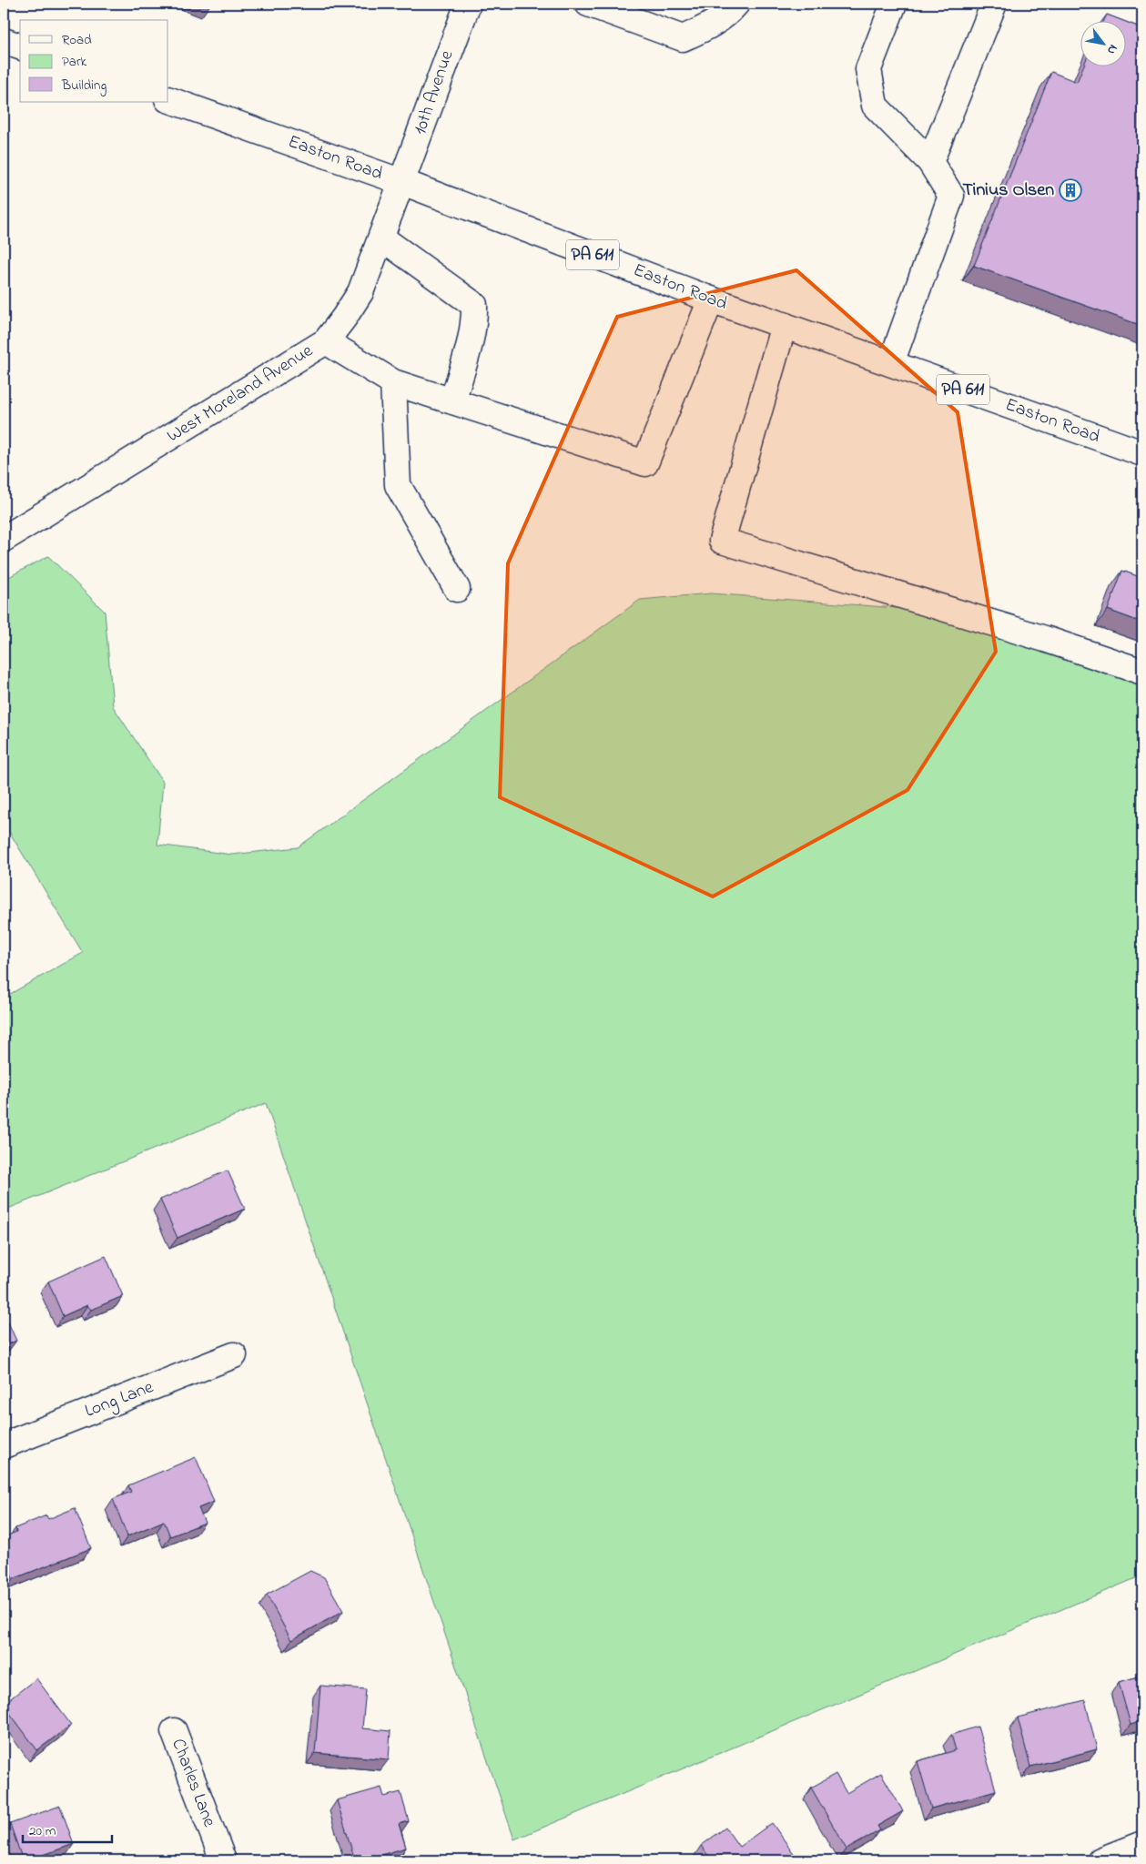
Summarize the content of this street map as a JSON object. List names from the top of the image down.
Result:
{
  "streets": {
    "main road": [
      "10th Avenue",
      "Easton Road",
      "PA 611",
      "West Moreland Avenue",
      "Long Lane",
      "Charles Lane"
    ]
  },
  "crossings": [
    ["10th Avenue", "Easton Road"],
    ["10th Avenue", "West Moreland Avenue"],
    ["Easton Road", "West Moreland Avenue"]
  ],
  "places": {
    "building": ["Tinius Olsen"]
  },
  "legend": ["Road", "Park", "Building"],
  "scale_bar": "20 m",
  "north": "bottom right"
}
